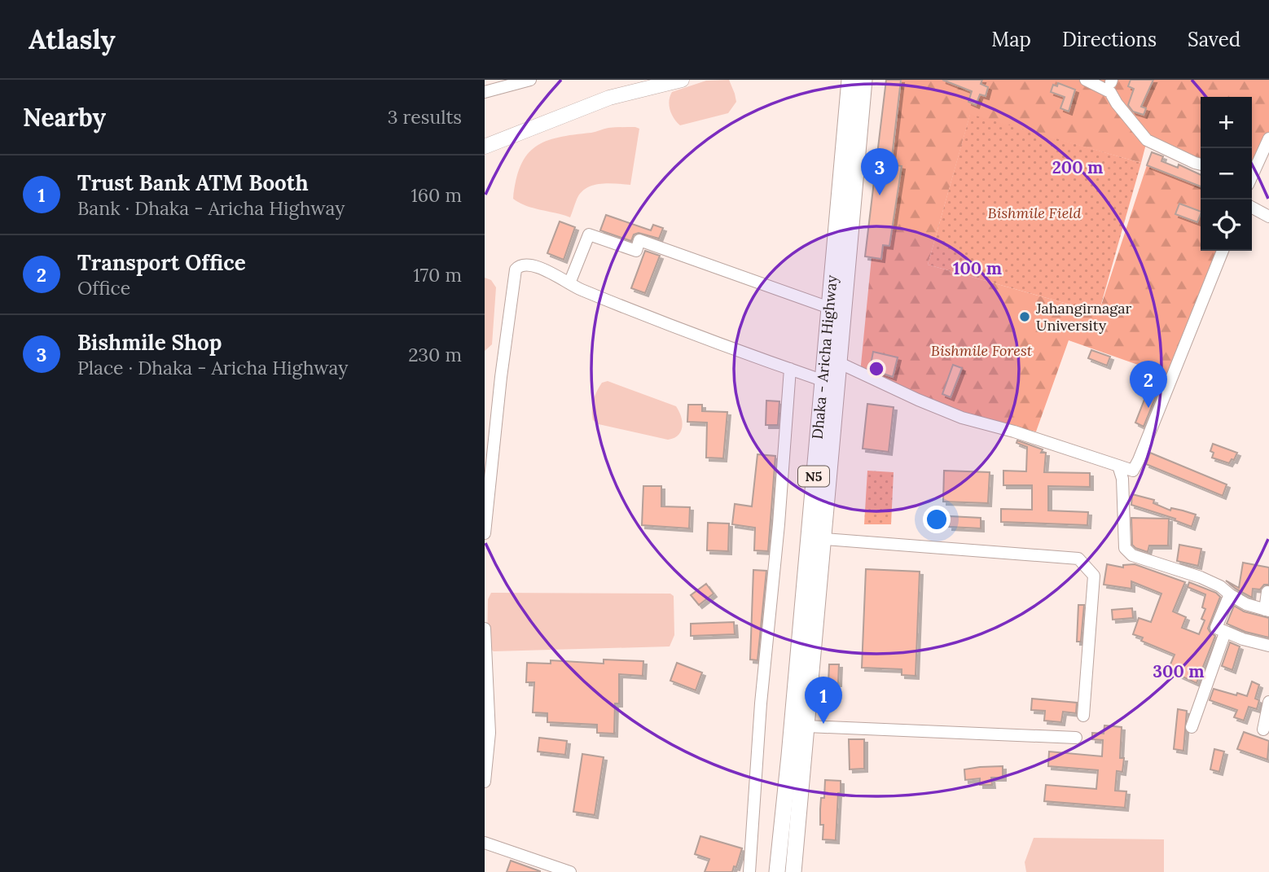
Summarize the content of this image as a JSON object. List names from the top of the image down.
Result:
{
  "streets": {
    "highway": ["Dhaka - Aricha Highway", "N5"]
  },
  "parks": ["Bishmile Field", "Bishmile Forest"],
  "places": ["Jahangirnagar University"],
  "page": {
    "header": "Atlasly",
    "nav": ["Map", "Directions", "Saved"],
    "heading": ["Nearby", "3 results"],
    "map_buttons": ["+", "−"],
    "pins": ["3", "2", "1"],
    "list": [
      {
        "mark": "1",
        "name": "Trust Bank ATM Booth",
        "note": "Bank · Dhaka - Aricha Highway",
        "value": "160 m"
      },
      {
        "mark": "2",
        "name": "Transport Office",
        "note": "Office",
        "value": "170 m"
      },
      {
        "mark": "3",
        "name": "Bishmile Shop",
        "note": "Place · Dhaka - Aricha Highway",
        "value": "230 m"
      }
    ]
  },
  "rings": ["200 m", "100 m", "300 m"]
}
